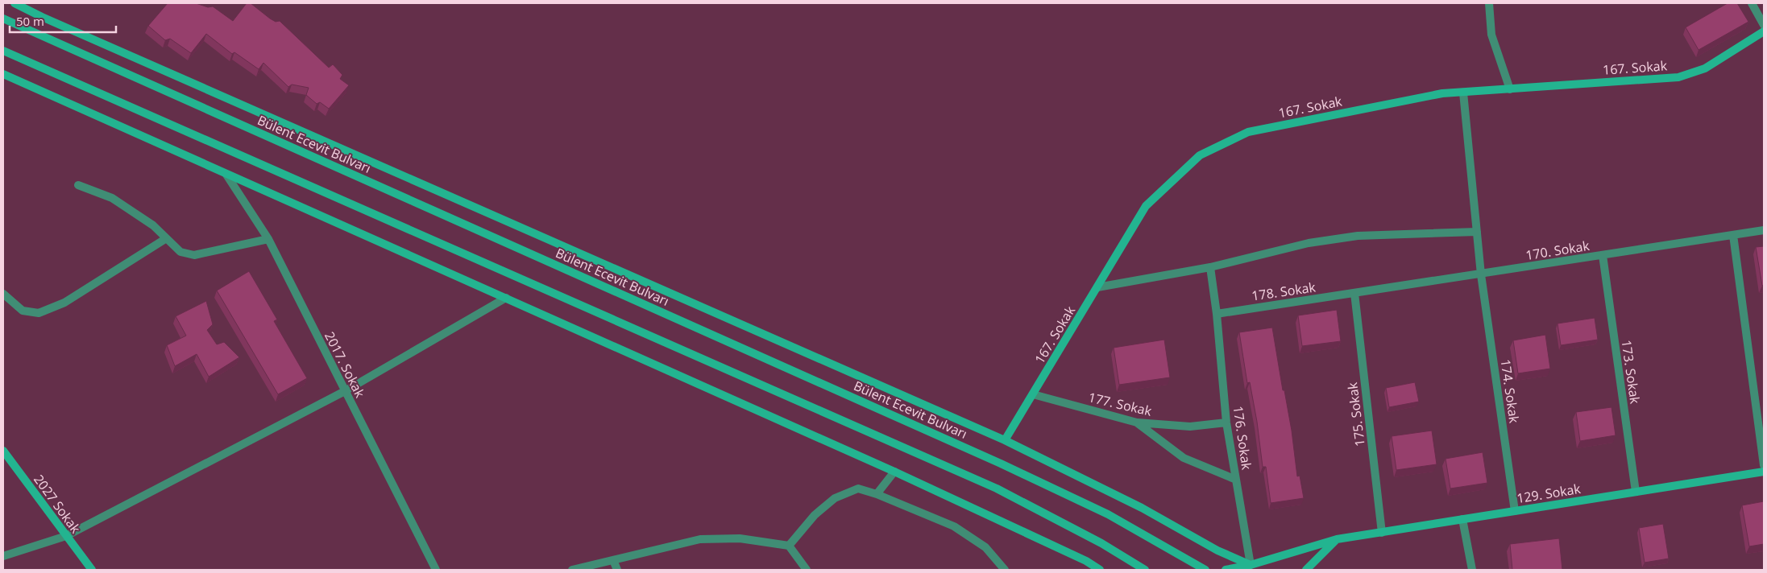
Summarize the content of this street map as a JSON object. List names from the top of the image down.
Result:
{
  "streets": {
    "street": [
      "167. Sokak",
      "Bülent Ecevit Bulvarı",
      "170. Sokak",
      "178. Sokak",
      "2017. Sokak",
      "173. Sokak",
      "174. Sokak",
      "177. Sokak",
      "175. Sokak",
      "176. Sokak",
      "129. Sokak",
      "2027 Sokak"
    ]
  },
  "crossings": [
    ["167. Sokak", "174. Sokak"],
    ["167. Sokak", "177. Sokak"],
    ["170. Sokak", "178. Sokak"],
    ["170. Sokak", "173. Sokak"],
    ["170. Sokak", "174. Sokak"],
    ["170. Sokak", "175. Sokak"],
    ["178. Sokak", "175. Sokak"],
    ["178. Sokak", "176. Sokak"],
    ["173. Sokak", "129. Sokak"],
    ["174. Sokak", "129. Sokak"],
    ["177. Sokak", "176. Sokak"],
    ["175. Sokak", "129. Sokak"],
    ["176. Sokak", "129. Sokak"]
  ],
  "scale_bar": "50 m"
}
